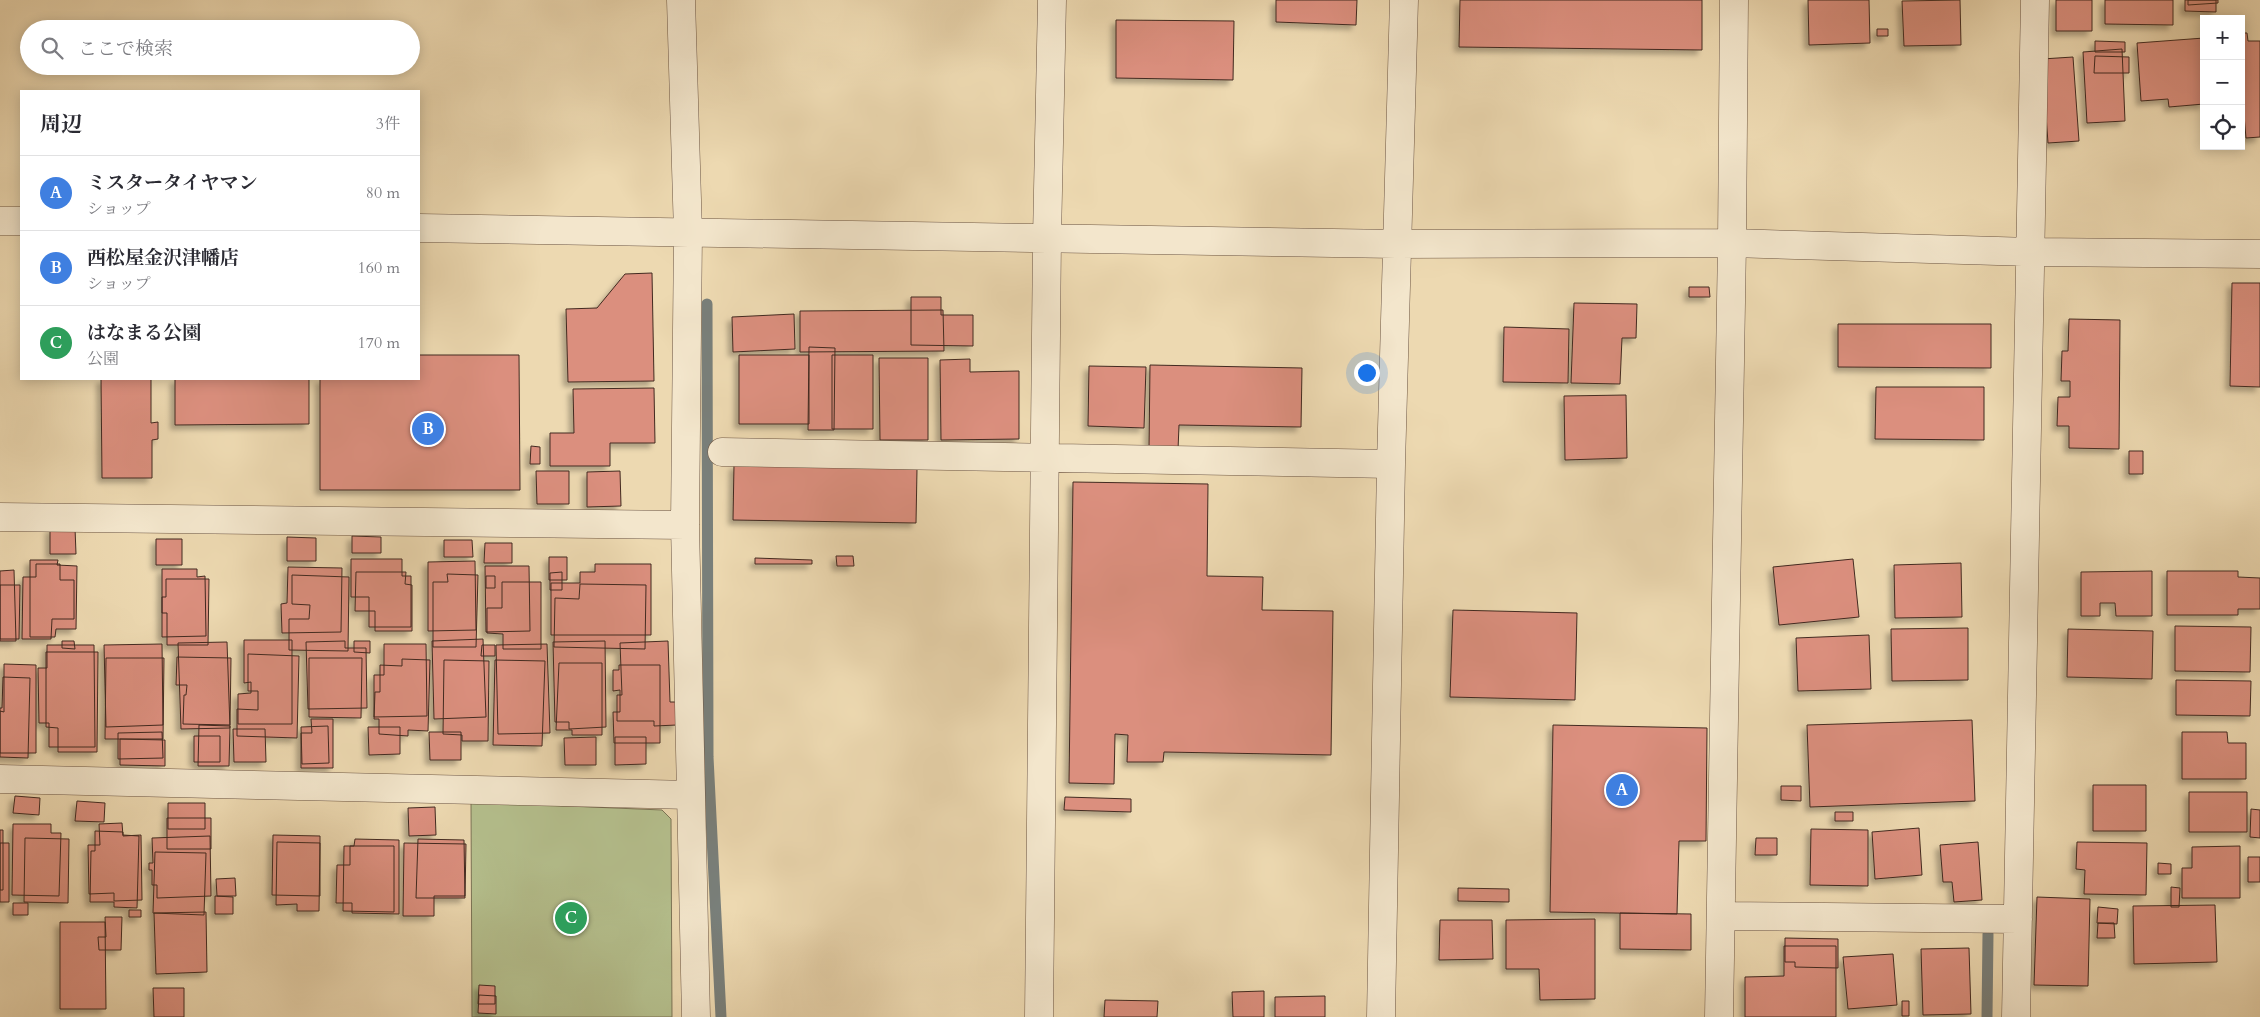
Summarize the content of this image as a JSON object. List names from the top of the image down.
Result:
{
  "page": {
    "map_buttons": ["+", "−"],
    "search": "ここで検索",
    "heading": ["周辺", "3件"],
    "list": [
      {
        "mark": "A",
        "name": "ミスタータイヤマン",
        "note": "ショップ",
        "value": "80 m"
      },
      {
        "mark": "B",
        "name": "西松屋金沢津幡店",
        "note": "ショップ",
        "value": "160 m"
      },
      {
        "mark": "C",
        "name": "はなまる公園",
        "note": "公園",
        "value": "170 m"
      }
    ],
    "pins": ["B", "A", "C"]
  }
}
